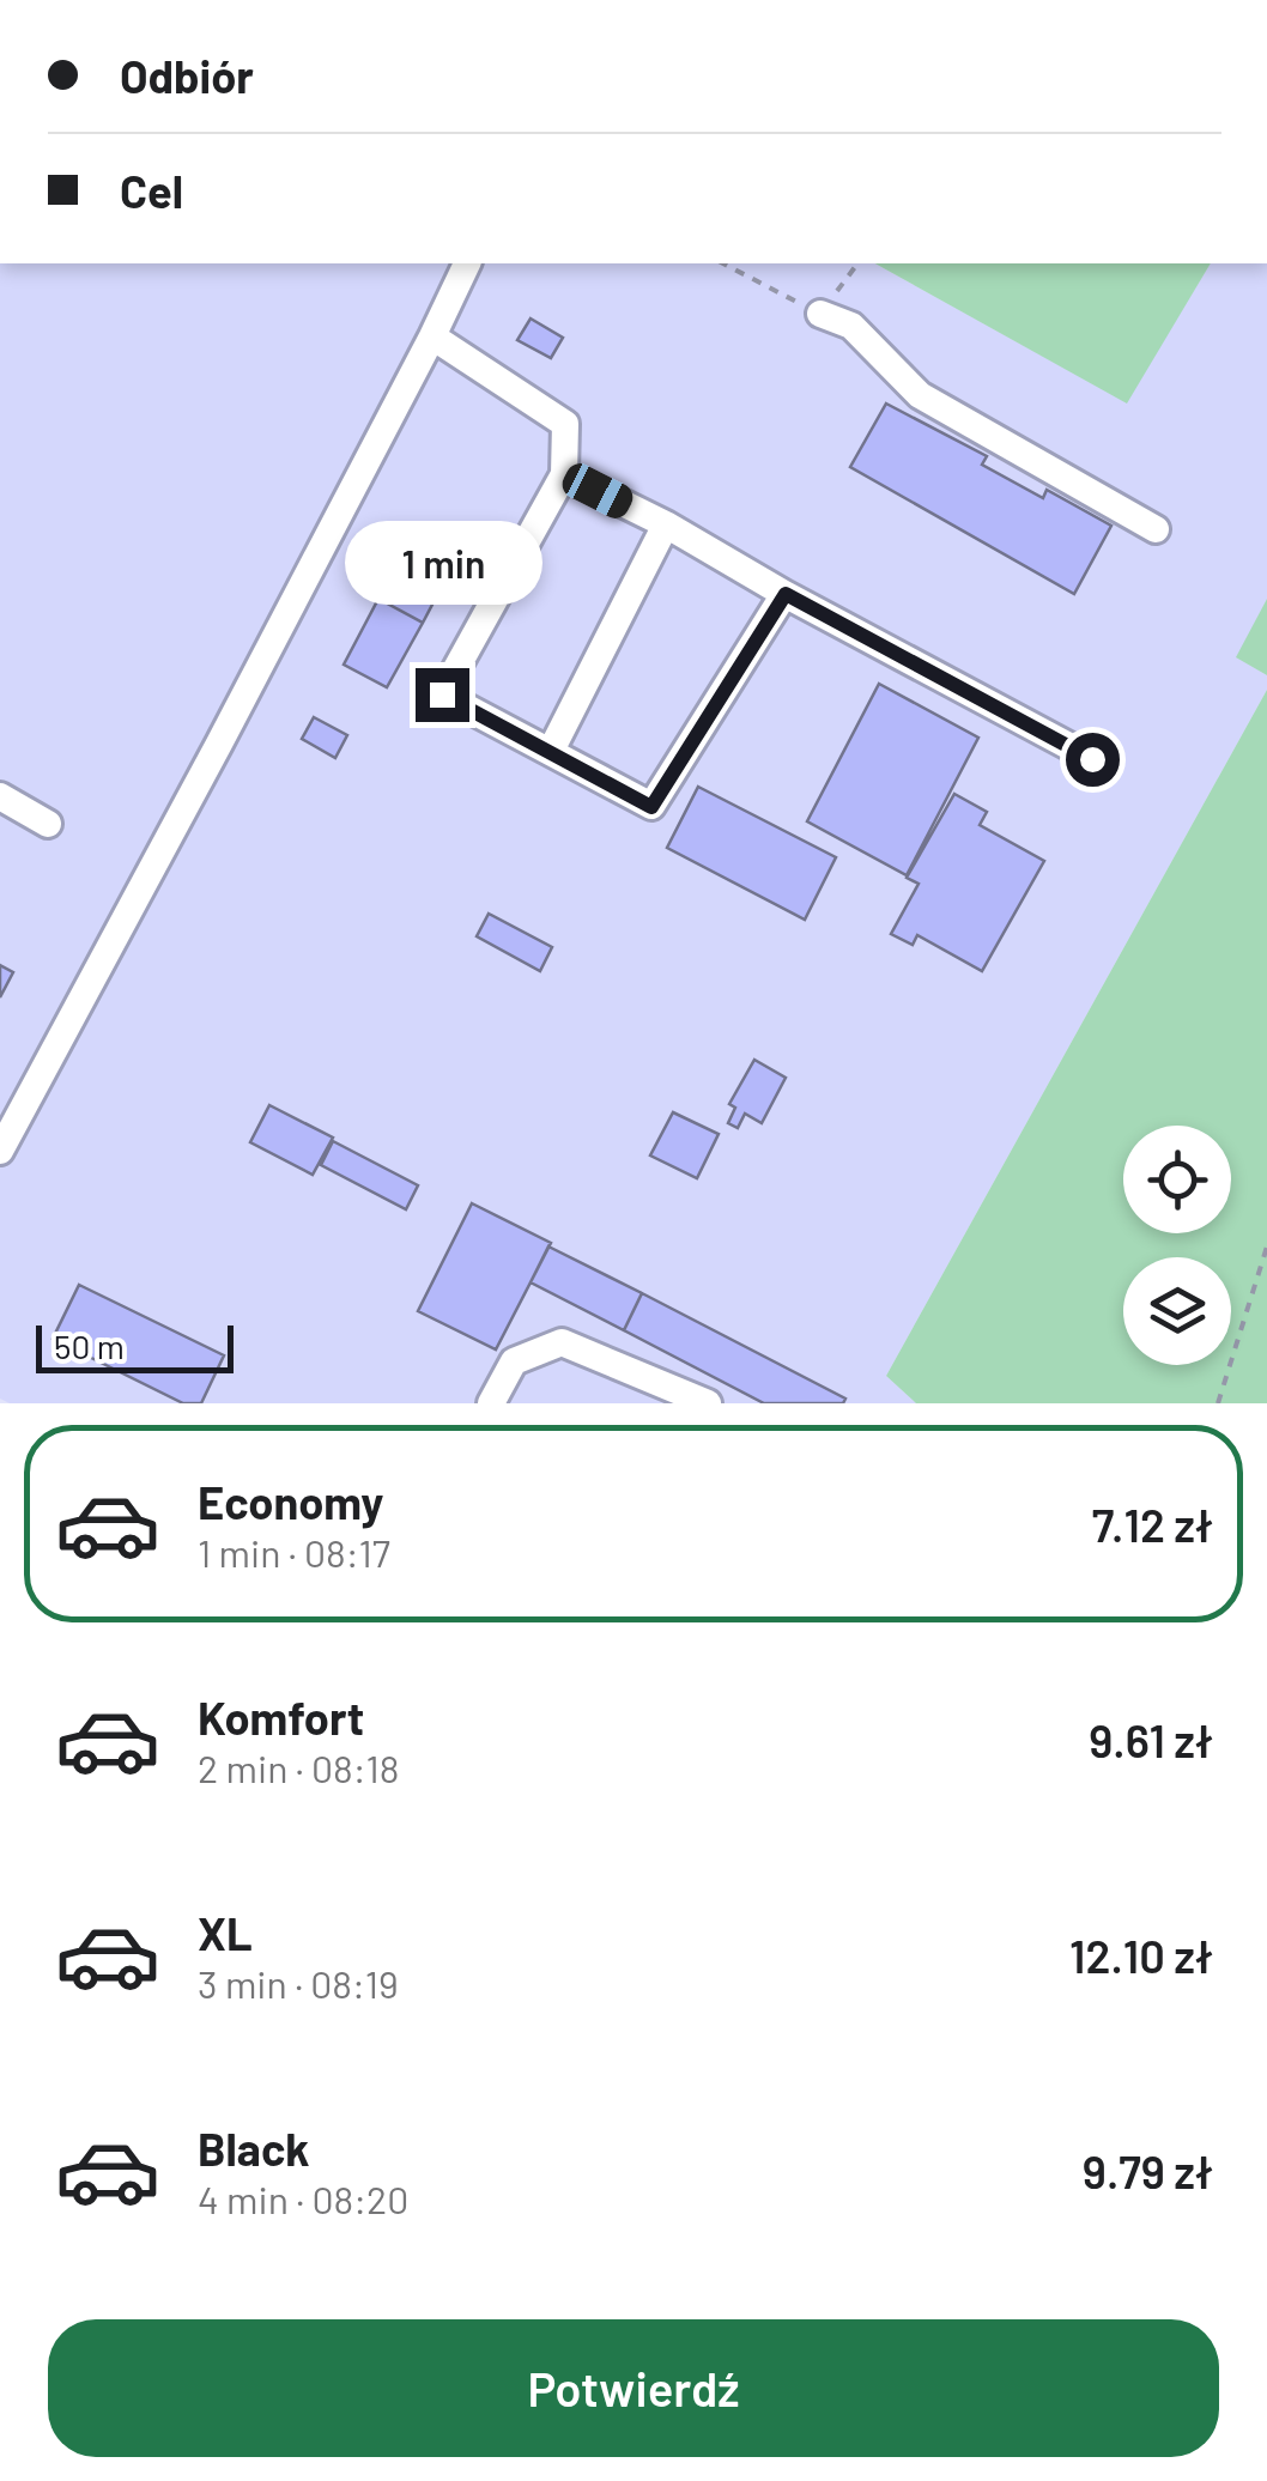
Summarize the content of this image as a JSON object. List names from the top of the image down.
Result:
{
  "scale_bar": "50 m",
  "page": {
    "banner": ["Odbiór", "Cel"],
    "bubble": "1 min",
    "scale": "50 m",
    "list": [
      {
        "name": "Economy",
        "note": "1 min · 08:17",
        "value": "7.12 zł"
      },
      {
        "name": "Komfort",
        "note": "2 min · 08:18",
        "value": "9.61 zł"
      },
      {
        "name": "XL",
        "note": "3 min · 08:19",
        "value": "12.10 zł"
      },
      {
        "name": "Black",
        "note": "4 min · 08:20",
        "value": "9.79 zł"
      }
    ],
    "buttons": "Potwierdź"
  }
}
